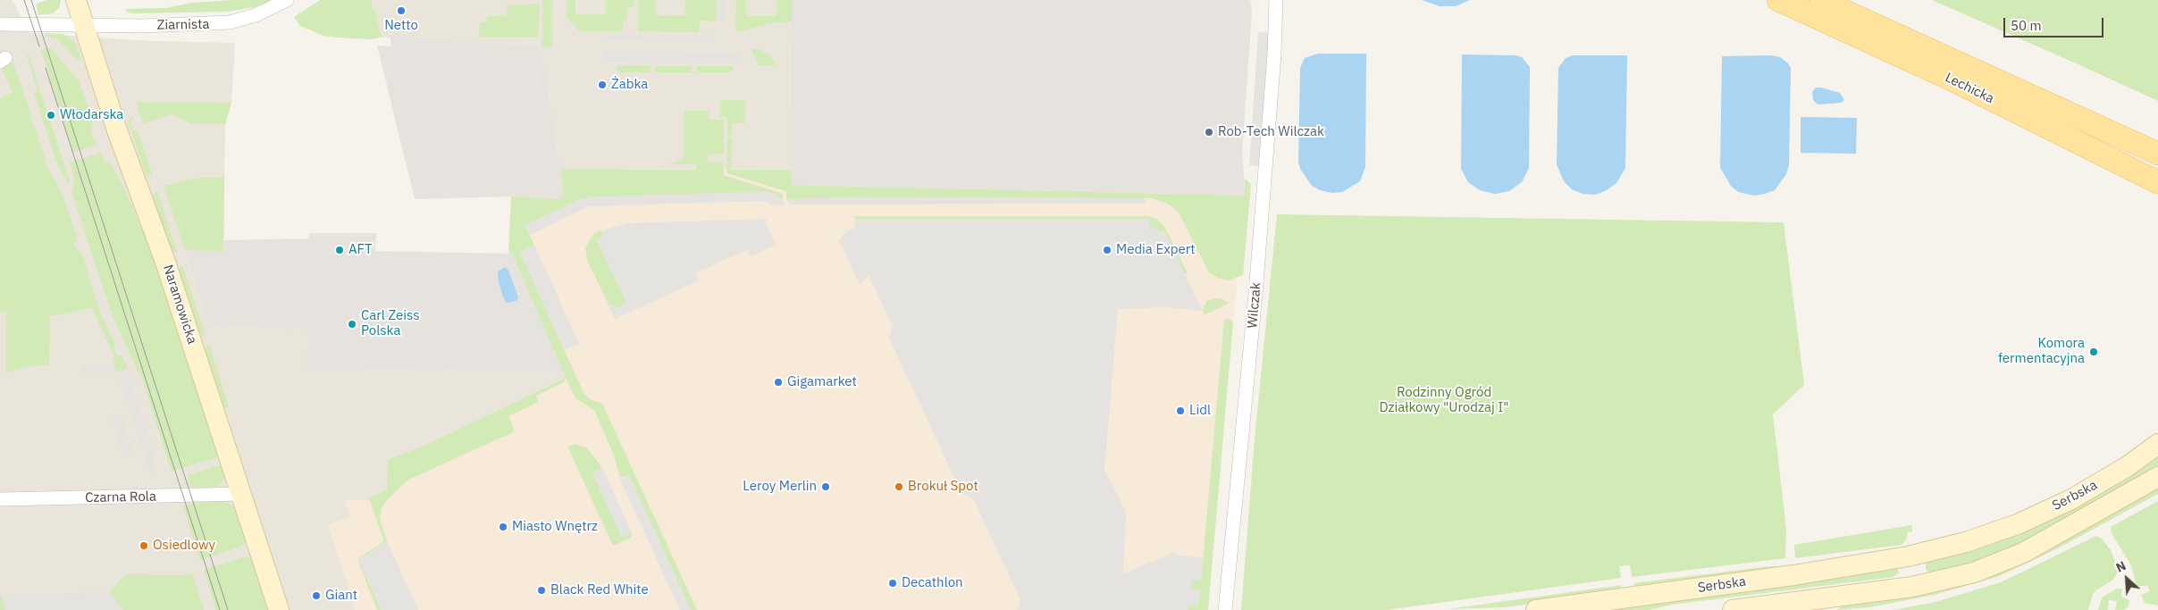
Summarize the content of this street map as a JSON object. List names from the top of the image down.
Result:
{
  "streets": {
    "main road": ["Lechicka"],
    "street": [
      "Ziarnista",
      "Naramowicka",
      "Wilczak",
      "Serbska",
      "Czarna Rola"
    ]
  },
  "crossings": [
    ["Ziarnista", "Naramowicka"],
    ["Naramowicka", "Czarna Rola"]
  ],
  "parks": ["Rodzinny Ogród Działkowy \"Urodzaj I\""],
  "places": [
    "Netto",
    "Żabka",
    "Włodarska",
    "Rob-Tech Wilczak",
    "AFT",
    "Media Expert",
    "Carl Zeiss Polska",
    "Komora fermentacyjna",
    "Gigamarket",
    "Lidl",
    "Leroy Merlin",
    "Brokuł Spot",
    "Miasto Wnętrz",
    "Osiedlowy",
    "Decathlon",
    "Black Red White",
    "Giant"
  ],
  "scale_bar": "50 m",
  "north": "top left"
}
